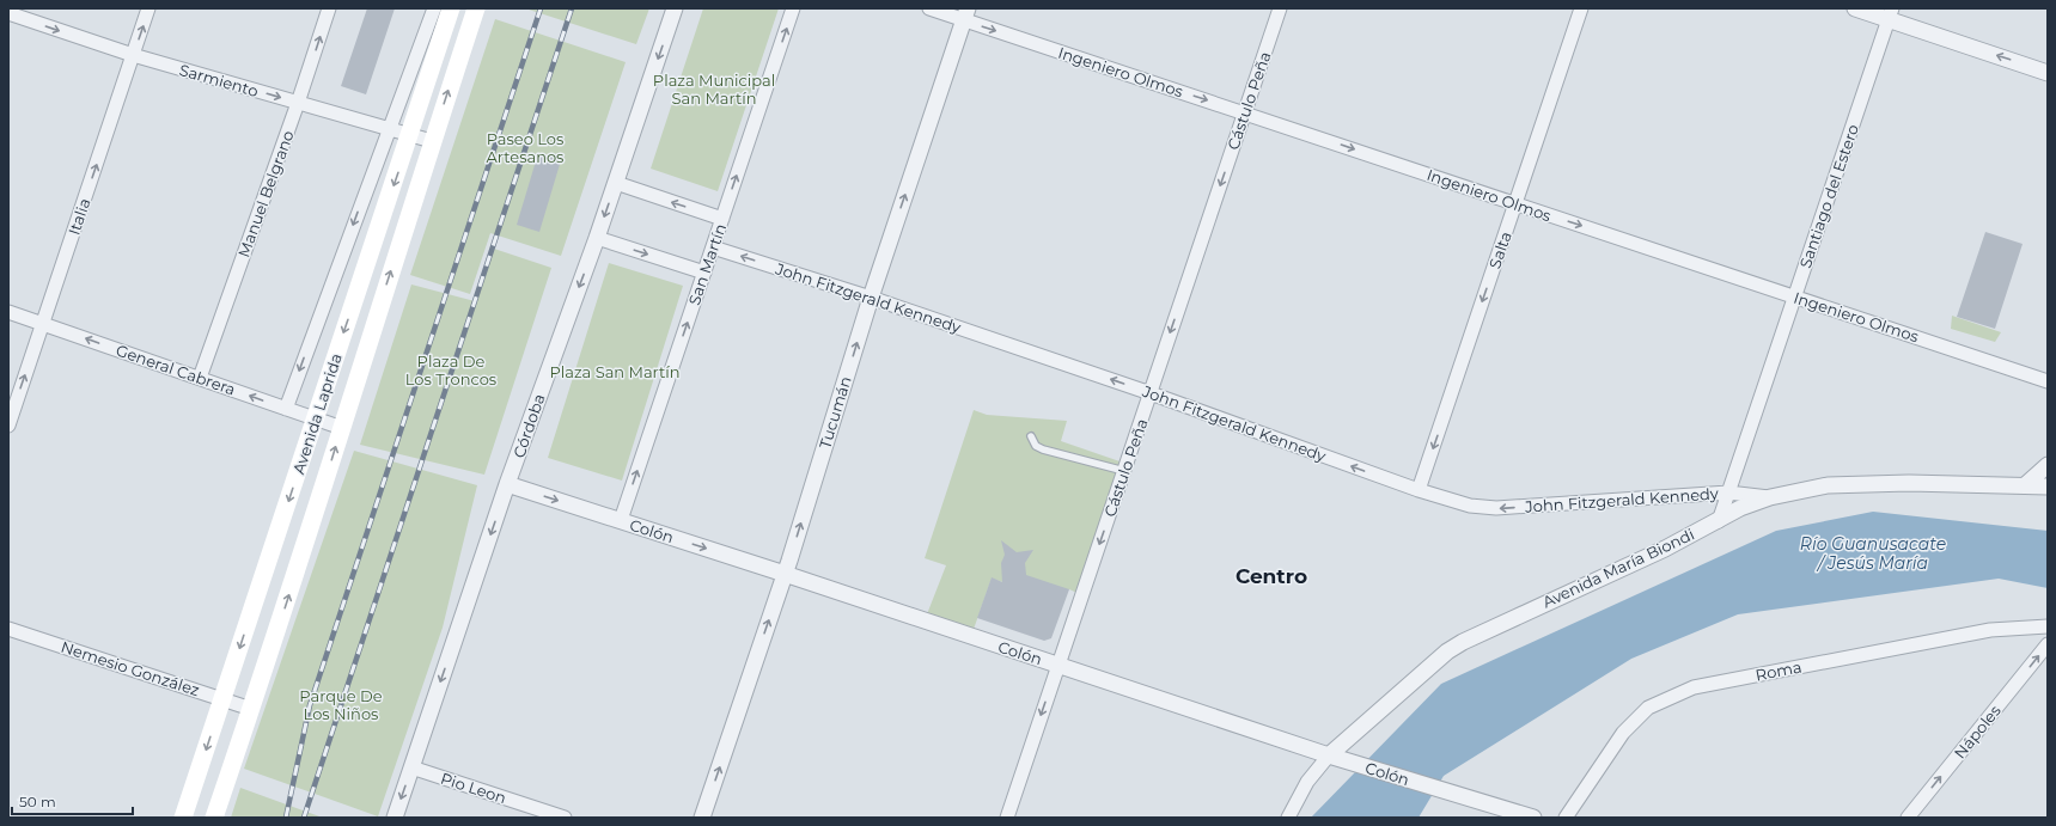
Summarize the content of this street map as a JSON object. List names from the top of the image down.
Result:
{
  "streets": {
    "main road": ["Avenida Laprida"],
    "street": [
      "Ingeniero Olmos",
      "Sarmiento",
      "Cástulo Peña",
      "Manuel Belgrano",
      "Santiago del Estero",
      "Italia",
      "Salta",
      "San Martín",
      "John Fitzgerald Kennedy",
      "General Cabrera",
      "Tucumán",
      "Córdoba",
      "Colón",
      "Avenida María Biondi",
      "Nemesio González",
      "Roma",
      "Nápoles",
      "Pio Leon"
    ]
  },
  "crossings": [
    ["Ingeniero Olmos", "Cástulo Peña"],
    ["Ingeniero Olmos", "Santiago del Estero"],
    ["Ingeniero Olmos", "Salta"],
    ["Ingeniero Olmos", "Tucumán"],
    ["Sarmiento", "Manuel Belgrano"],
    ["Sarmiento", "Italia"],
    ["Sarmiento", "Avenida Laprida"],
    ["Cástulo Peña", "John Fitzgerald Kennedy"],
    ["Cástulo Peña", "Colón"],
    ["Manuel Belgrano", "General Cabrera"],
    ["Santiago del Estero", "John Fitzgerald Kennedy"],
    ["Santiago del Estero", "Avenida María Biondi"],
    ["Italia", "General Cabrera"],
    ["Salta", "John Fitzgerald Kennedy"],
    ["San Martín", "John Fitzgerald Kennedy"],
    ["San Martín", "Colón"],
    ["John Fitzgerald Kennedy", "Tucumán"],
    ["John Fitzgerald Kennedy", "Avenida María Biondi"],
    ["General Cabrera", "Avenida Laprida"],
    ["Tucumán", "Colón"],
    ["Avenida Laprida", "Nemesio González"],
    ["Córdoba", "Colón"],
    ["Córdoba", "Pio Leon"],
    ["Colón", "Avenida María Biondi"]
  ],
  "one_way": [
    "Ingeniero Olmos",
    "Sarmiento",
    "Cástulo Peña",
    "Italia",
    "Salta",
    "San Martín",
    "John Fitzgerald Kennedy",
    "General Cabrera",
    "Tucumán",
    "Córdoba",
    "Nápoles"
  ],
  "districts": ["Centro"],
  "water": ["Río Guanusacate / Jesús María"],
  "parks": [
    "Plaza Municipal San Martín",
    "Paseo Los Artesanos",
    "Plaza De Los Troncos",
    "Plaza San Martín",
    "Parque De Los Niños"
  ],
  "scale_bar": "50 m"
}
